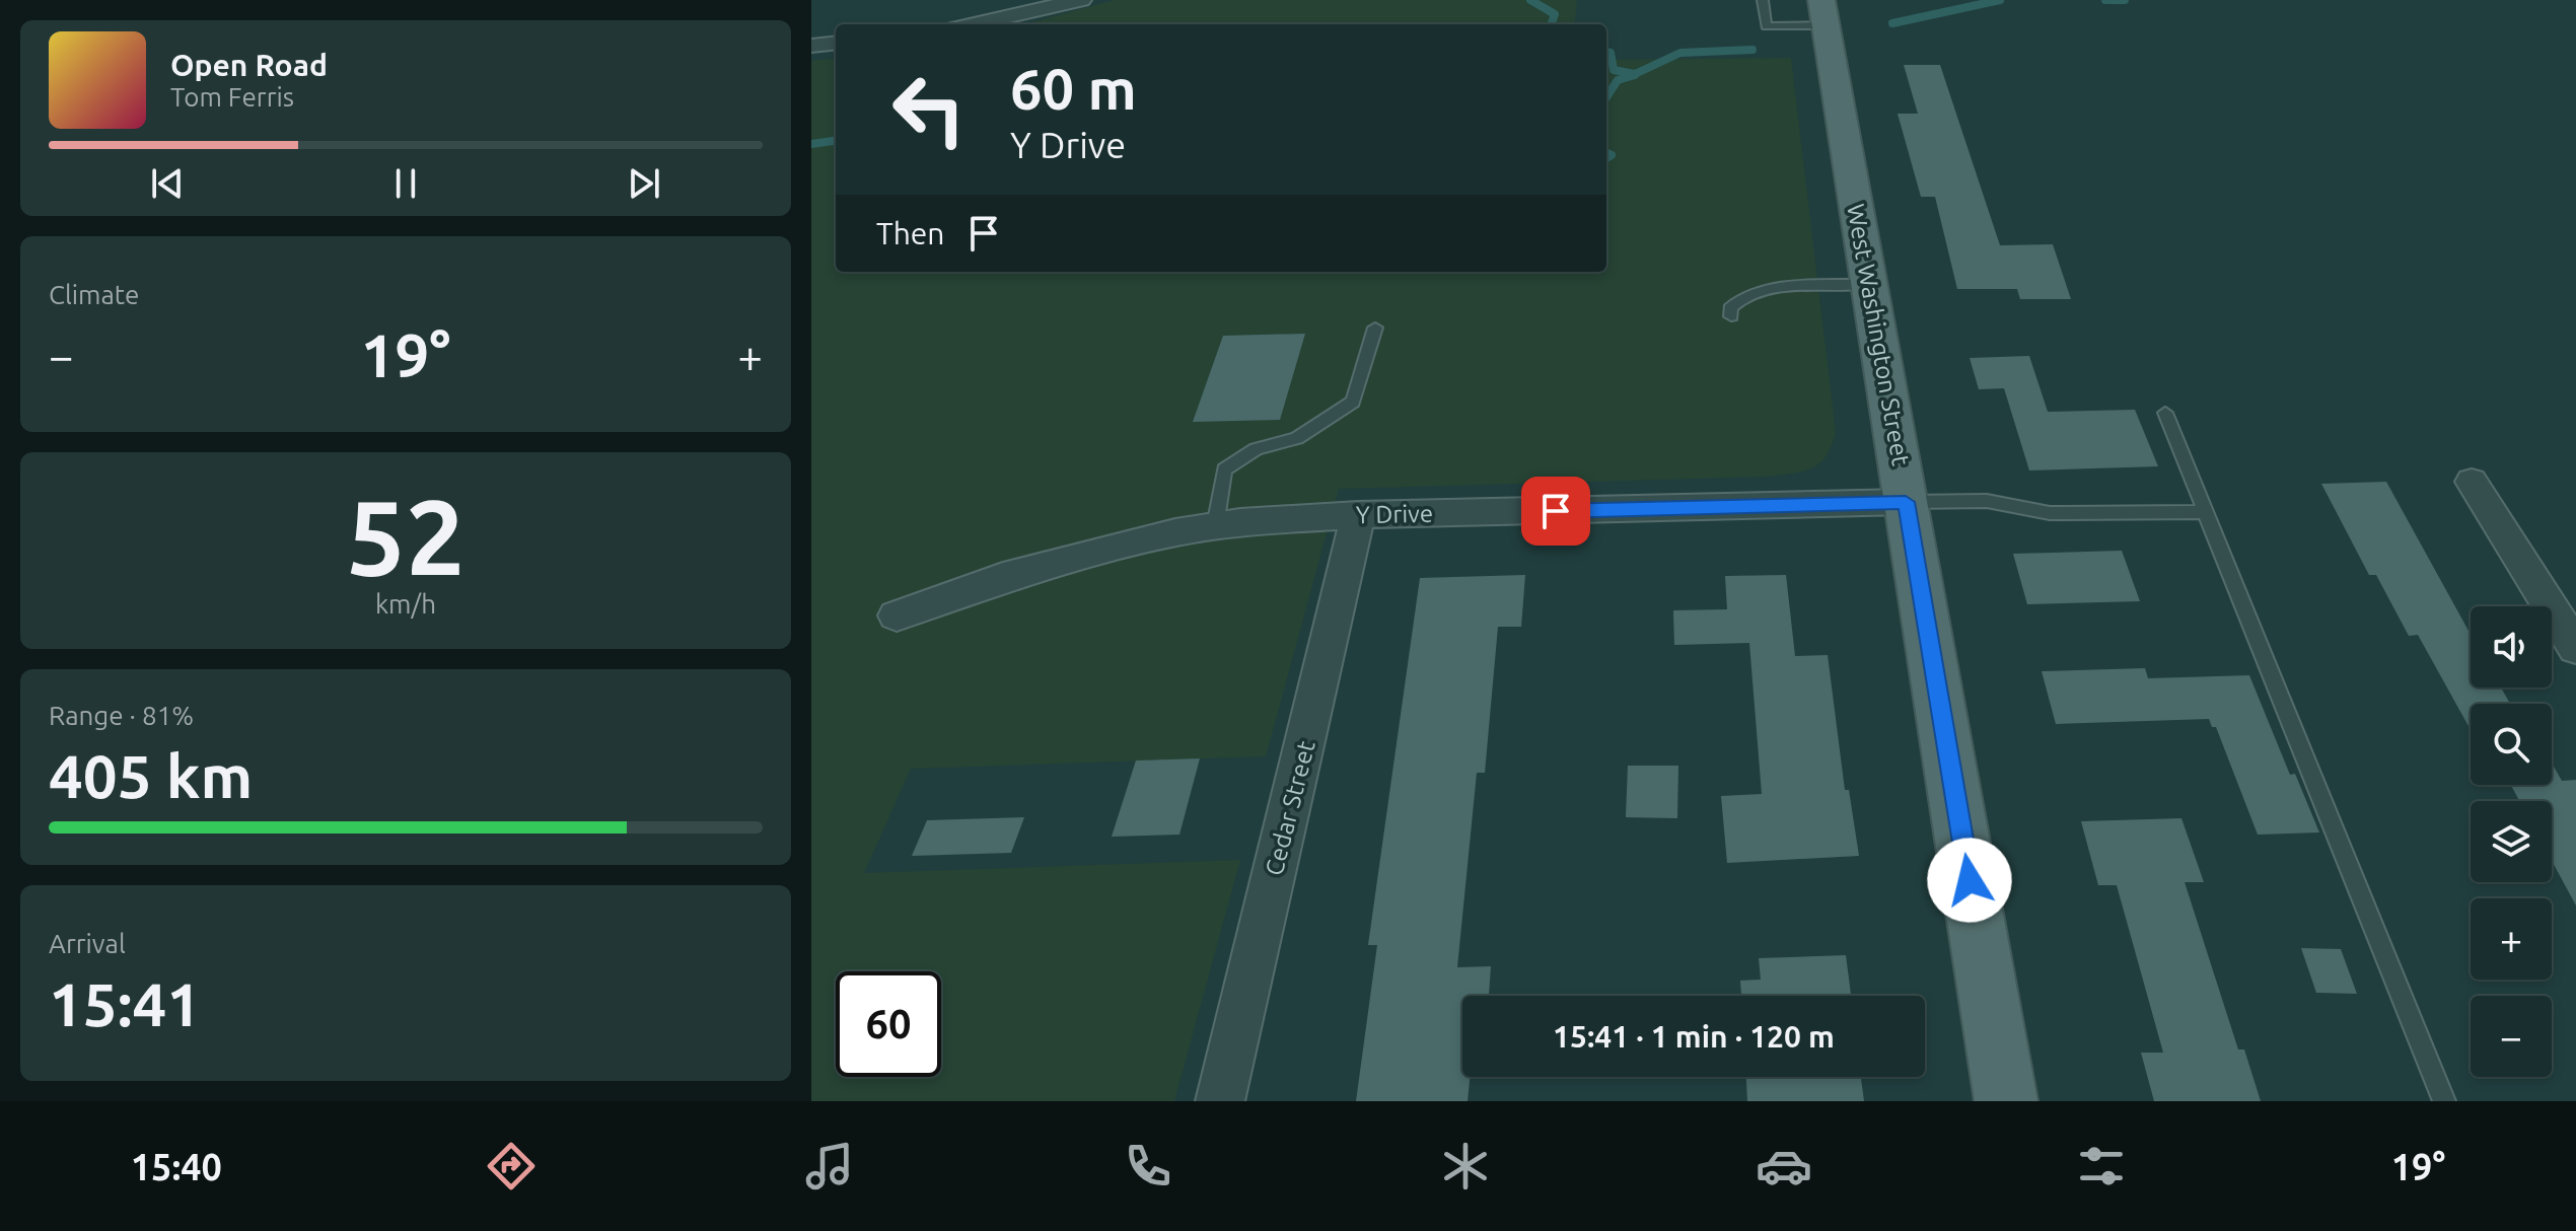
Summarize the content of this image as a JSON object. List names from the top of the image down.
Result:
{
  "streets": {
    "main road": ["West Washington Street"],
    "street": ["Y Drive", "Cedar Street"]
  },
  "crossings": [
    ["West Washington Street", "Y Drive"],
    ["Y Drive", "Cedar Street"]
  ],
  "page": {
    "turn": ["60 m", "Y Drive"],
    "song": ["Open Road", "Tom Ferris"],
    "then": "Then",
    "tile": [
      "Climate",
      ["52", "km/h"],
      ["Range · 81%", "405 km"],
      ["Arrival", "15:41"]
    ],
    "heat": ["−", "19°", "+"],
    "map_buttons": ["+", "−"],
    "limit": "60",
    "trip": "15:41 · 1 min · 120 m",
    "tabs": ["15:40", "19°"]
  }
}
